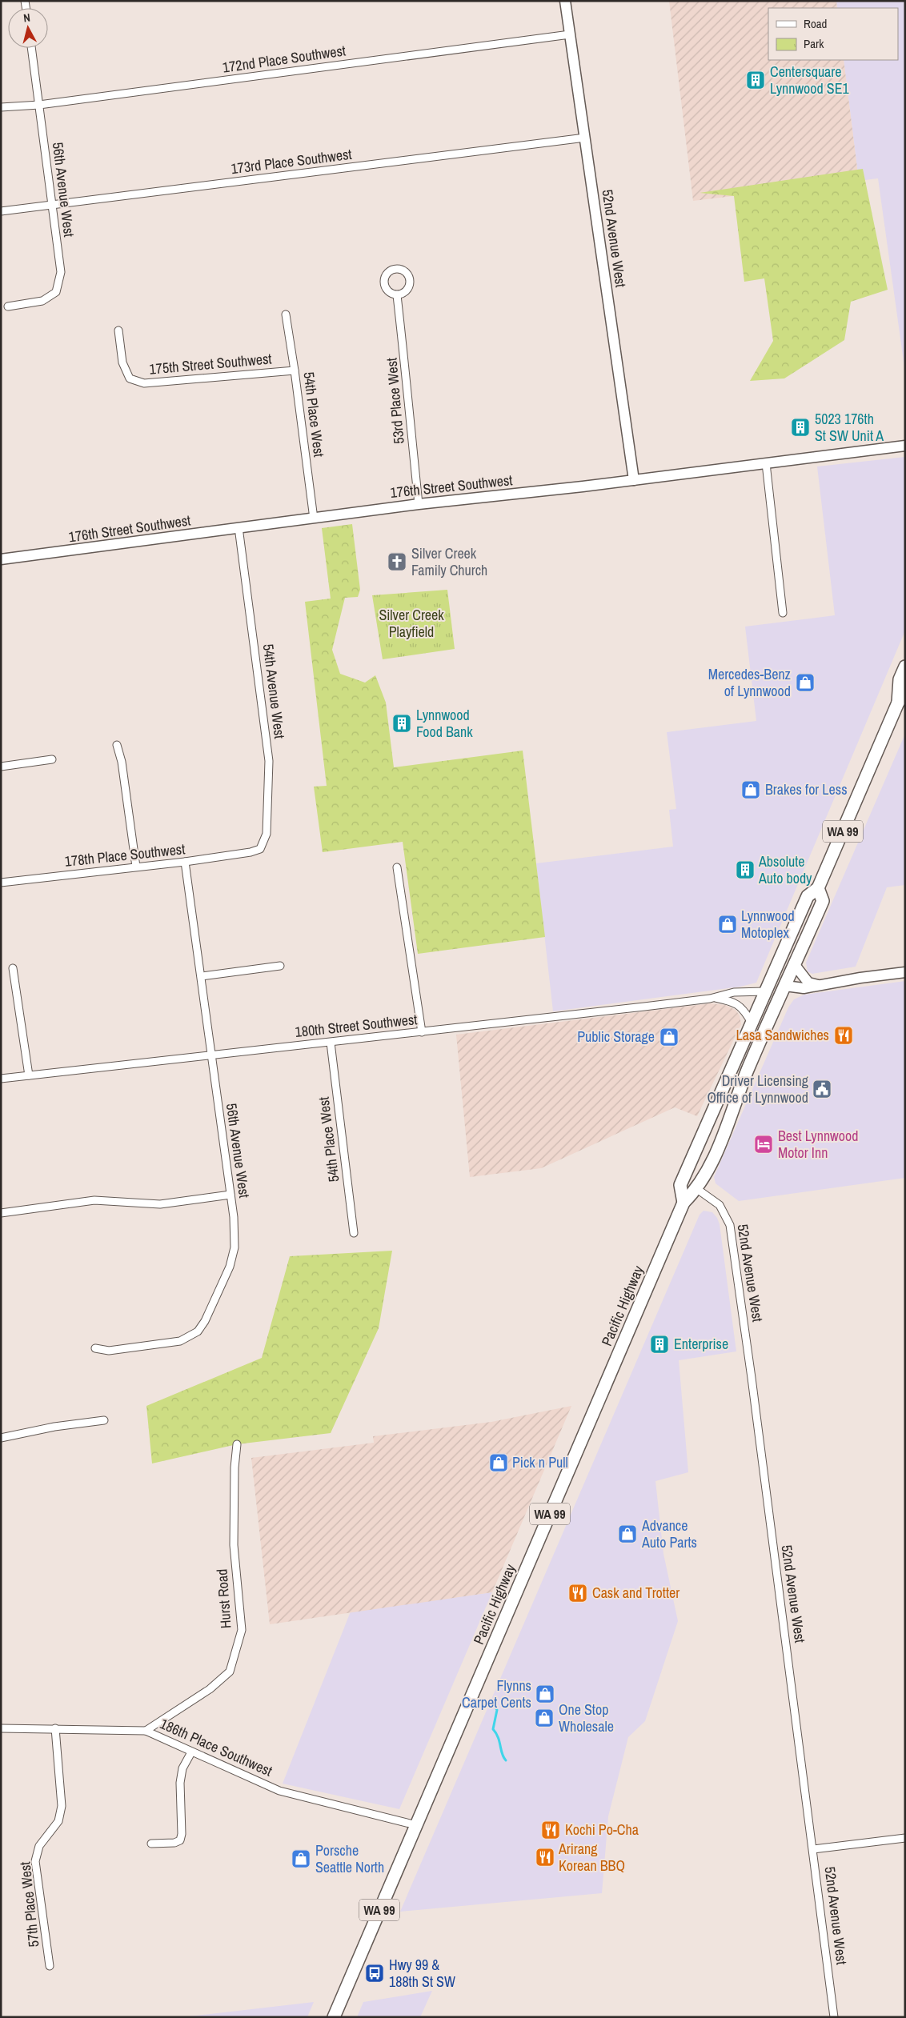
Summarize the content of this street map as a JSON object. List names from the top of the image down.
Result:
{
  "streets": {
    "highway": ["WA 99", "Pacific Highway"],
    "street": [
      "172nd Place Southwest",
      "173rd Place Southwest",
      "56th Avenue West",
      "52nd Avenue West",
      "175th Street Southwest",
      "53rd Place West",
      "54th Place West",
      "176th Street Southwest",
      "54th Avenue West",
      "178th Place Southwest",
      "180th Street Southwest",
      "Hurst Road",
      "186th Place Southwest",
      "57th Place West"
    ]
  },
  "crossings": [
    ["172nd Place Southwest", "56th Avenue West"],
    ["172nd Place Southwest", "52nd Avenue West"],
    ["173rd Place Southwest", "56th Avenue West"],
    ["173rd Place Southwest", "52nd Avenue West"],
    ["56th Avenue West", "178th Place Southwest"],
    ["56th Avenue West", "180th Street Southwest"],
    ["52nd Avenue West", "176th Street Southwest"],
    ["52nd Avenue West", "Pacific Highway"],
    ["175th Street Southwest", "54th Place West"],
    ["53rd Place West", "176th Street Southwest"],
    ["54th Place West", "176th Street Southwest"],
    ["54th Place West", "180th Street Southwest"],
    ["176th Street Southwest", "54th Avenue West"],
    ["54th Avenue West", "178th Place Southwest"],
    ["WA 99", "180th Street Southwest"],
    ["WA 99", "Pacific Highway"],
    ["Pacific Highway", "186th Place Southwest"],
    ["Hurst Road", "186th Place Southwest"],
    ["186th Place Southwest", "57th Place West"]
  ],
  "parks": ["Silver Creek Playfield"],
  "places": {
    "building": [
      "Centersquare Lynnwood SE1",
      "5023 176th St SW Unit A",
      "Lynnwood Food Bank",
      "Absolute Auto body",
      "Enterprise"
    ],
    "church": ["Silver Creek Family Church"],
    "shop": [
      "Mercedes-Benz of Lynnwood",
      "Brakes for Less",
      "Lynnwood Motoplex",
      "Public Storage",
      "Pick n Pull",
      "Advance Auto Parts",
      "Flynns Carpet Cents",
      "One Stop Wholesale",
      "Porsche Seattle North"
    ],
    "restaurant": [
      "Lasa Sandwiches",
      "Cask and Trotter",
      "Kochi Po-Cha",
      "Arirang Korean BBQ"
    ],
    "public building": ["Driver Licensing Office of Lynnwood"],
    "hotel": ["Best Lynnwood Motor Inn"],
    "bus stop": ["Hwy 99 & 188th St SW"]
  },
  "legend": ["Road", "Park"],
  "north": "top"
}
